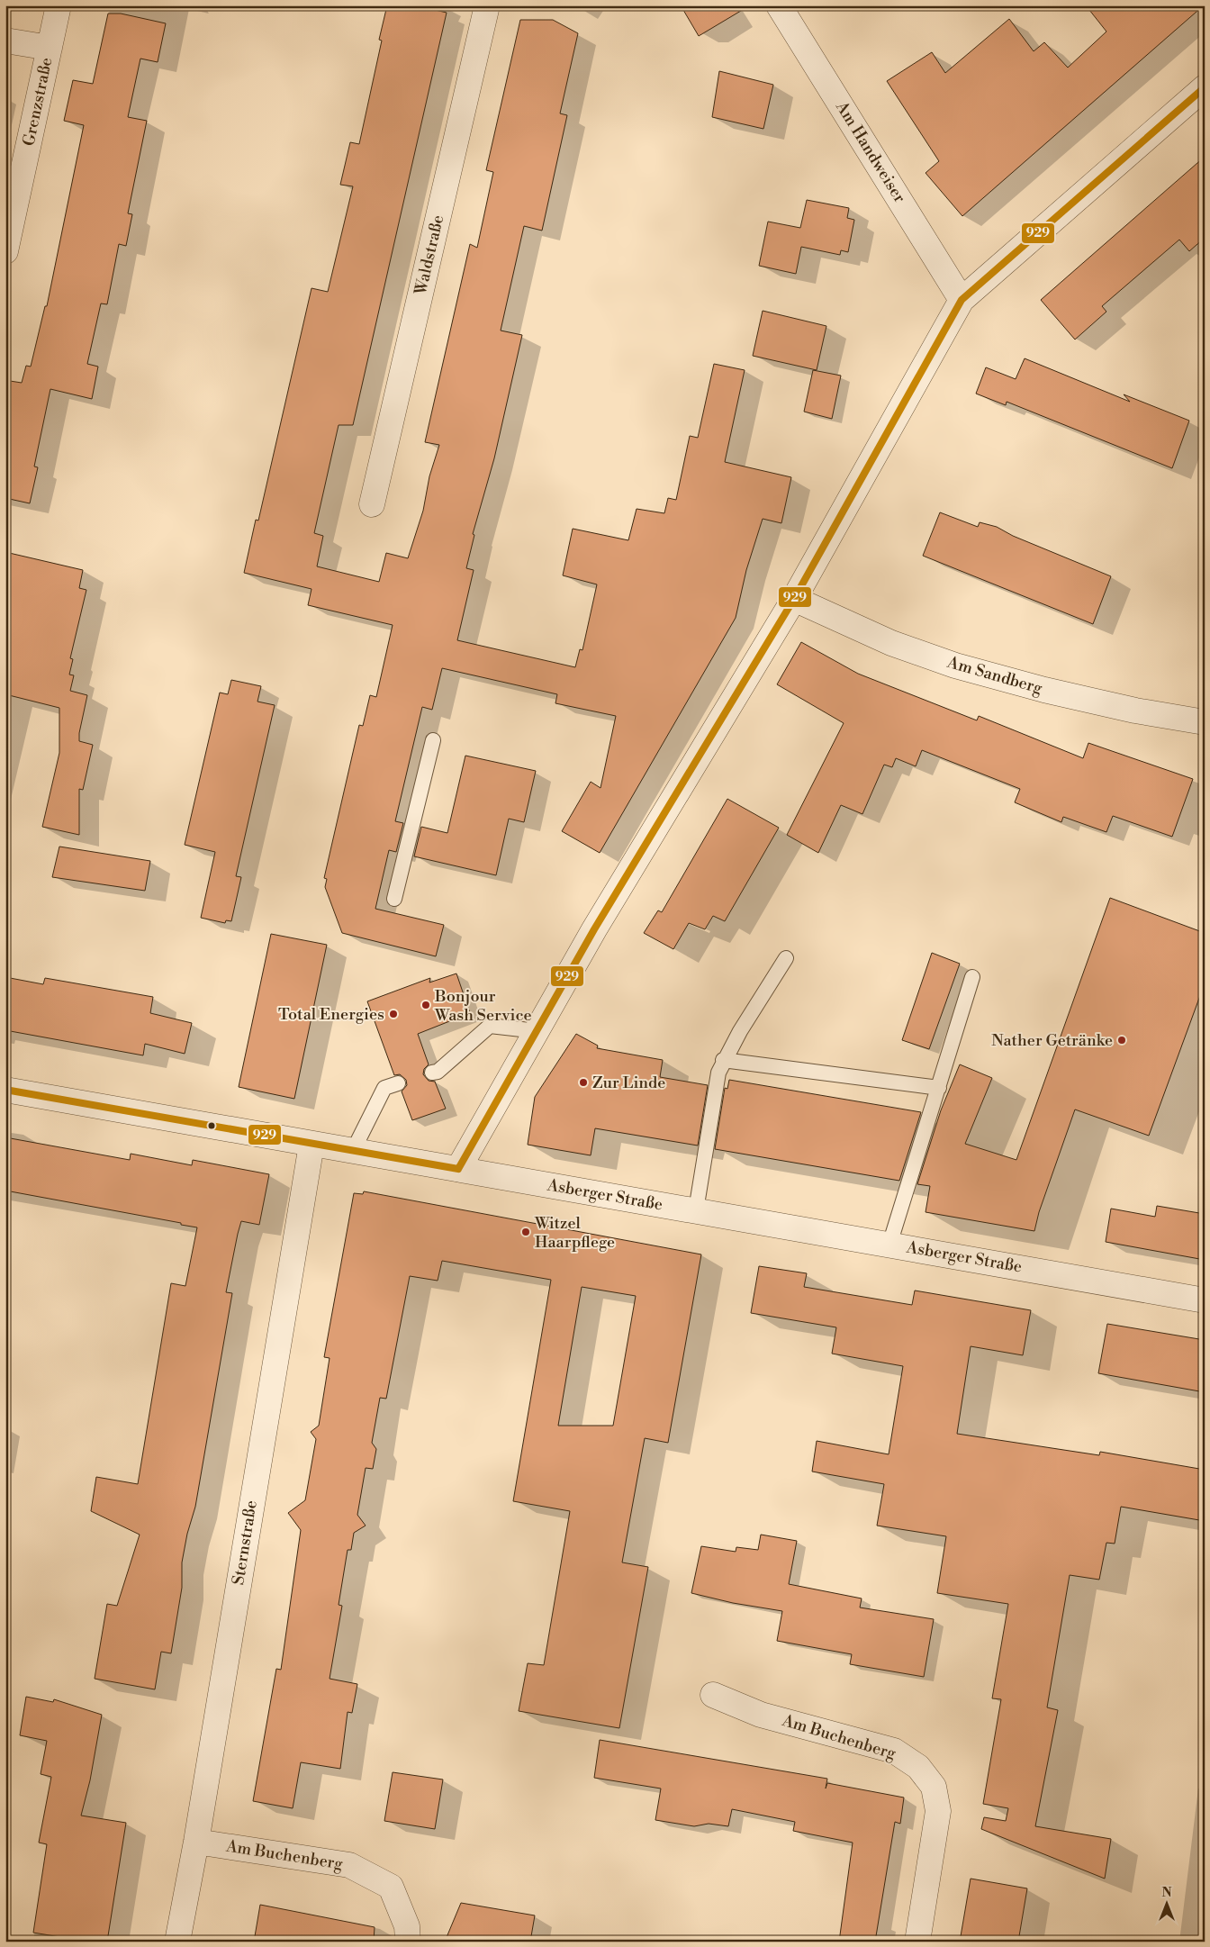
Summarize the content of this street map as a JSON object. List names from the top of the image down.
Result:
{
  "streets": {
    "street": [
      "Grenzstraße",
      "Am Handweiser",
      "Waldstraße",
      "Am Sandberg",
      "Asberger Straße",
      "Sternstraße",
      "Am Buchenberg"
    ]
  },
  "crossings": [
    ["Asberger Straße", "Sternstraße"],
    ["Sternstraße", "Am Buchenberg"]
  ],
  "places": [
    "Bonjour Wash Service",
    "Total Energies",
    "Nather Getränke",
    "Zur Linde",
    "Witzel Haarpflege"
  ],
  "lines": ["transit line 929"],
  "north": "top"
}
